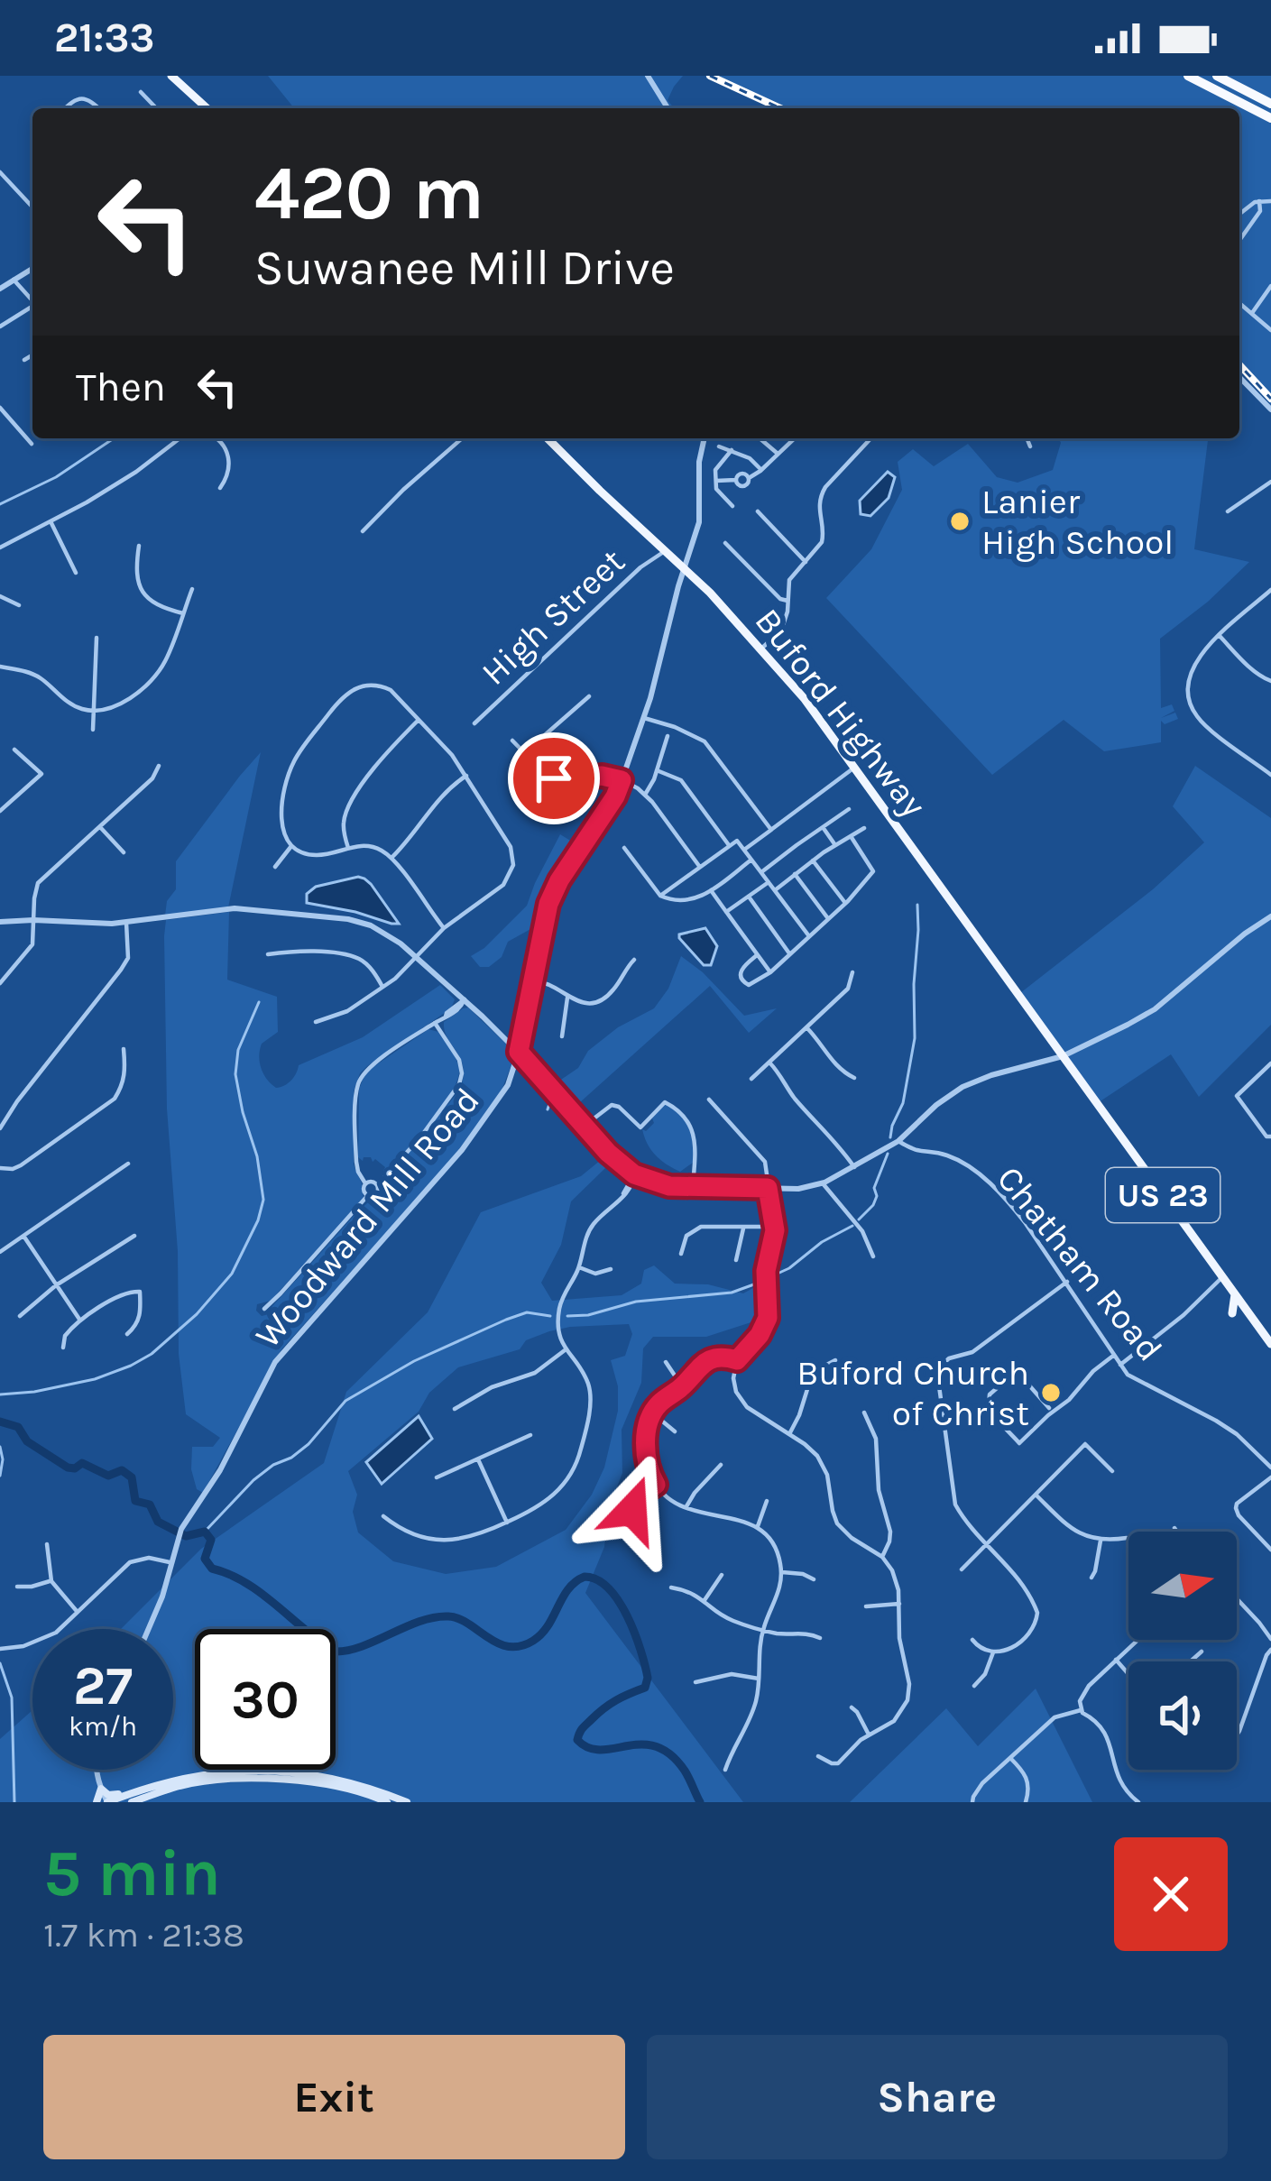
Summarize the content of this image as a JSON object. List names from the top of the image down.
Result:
{
  "streets": {
    "main road": ["Buford Highway", "US 23"],
    "street": ["High Street", "Woodward Mill Road", "Chatham Road"]
  },
  "crossings": [
    ["High Street", "Buford Highway"],
    ["Buford Highway", "US 23"],
    ["Buford Highway", "Woodward Mill Road"]
  ],
  "places": ["Lanier High School", "Buford Church of Christ"],
  "north": "right",
  "page": {
    "status": "21:33",
    "turn": ["420 m", "Suwanee Mill Drive"],
    "then": "Then",
    "speed": "27 km/h",
    "limit": "30",
    "heading": ["5 min", "1.7 km · 21:38"],
    "buttons": ["Exit", "Share"]
  }
}
